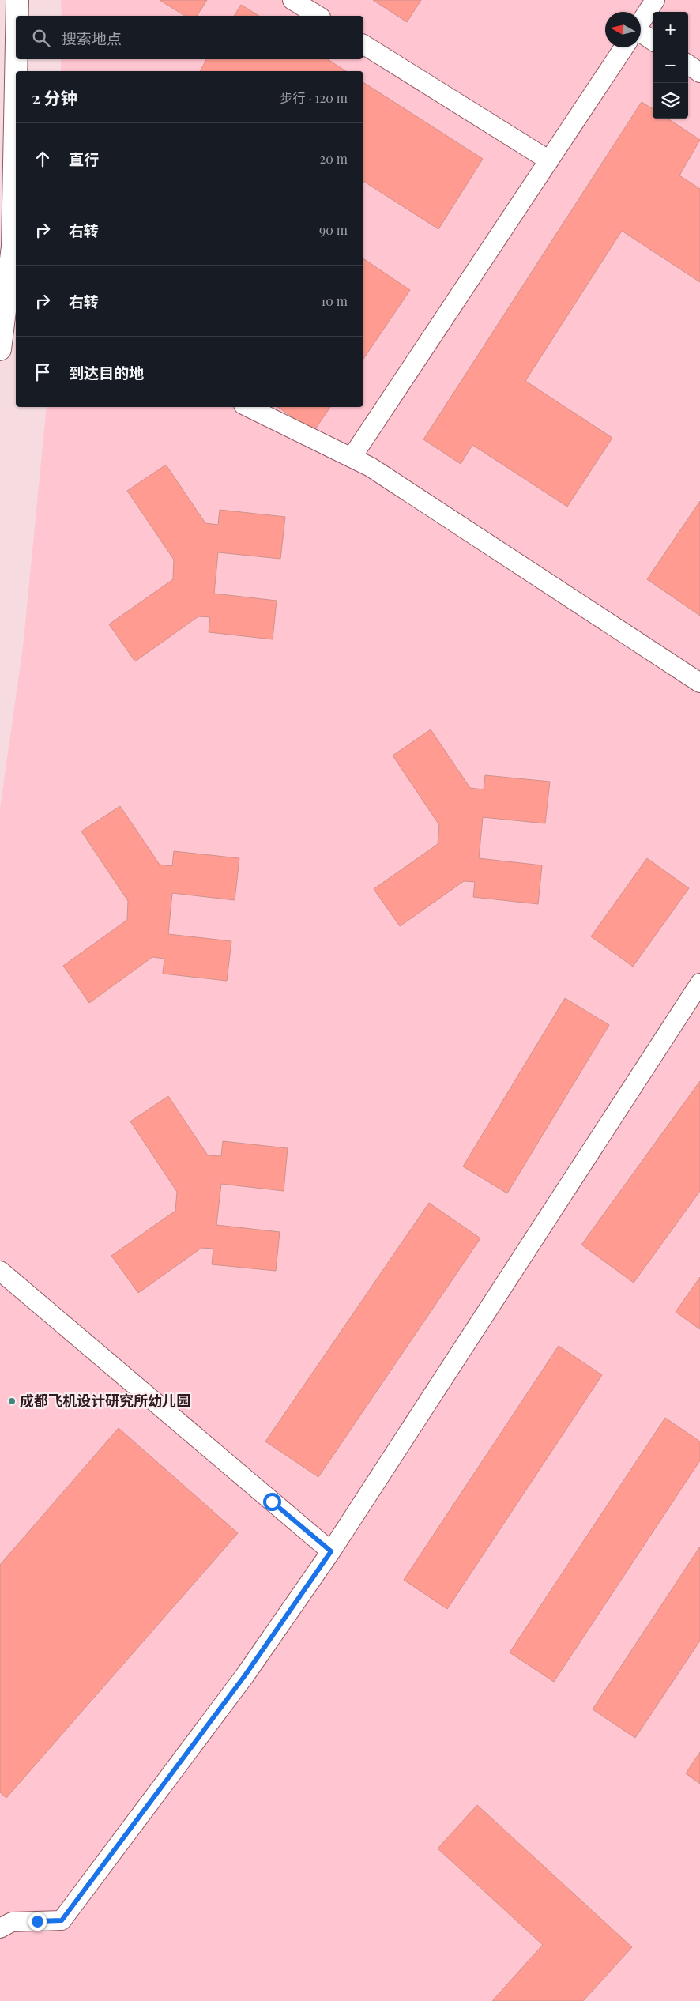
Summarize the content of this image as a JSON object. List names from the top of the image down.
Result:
{
  "places": ["成都飞机设计研究所幼儿园"],
  "north": "left",
  "page": {
    "map_buttons": ["+", "−"],
    "search": "搜索地点",
    "heading": ["2 分钟", "步行 · 120 m"],
    "list": [
      ["直行", "20 m"],
      ["右转", "90 m"],
      ["右转", "10 m"],
      "到达目的地"
    ]
  }
}
